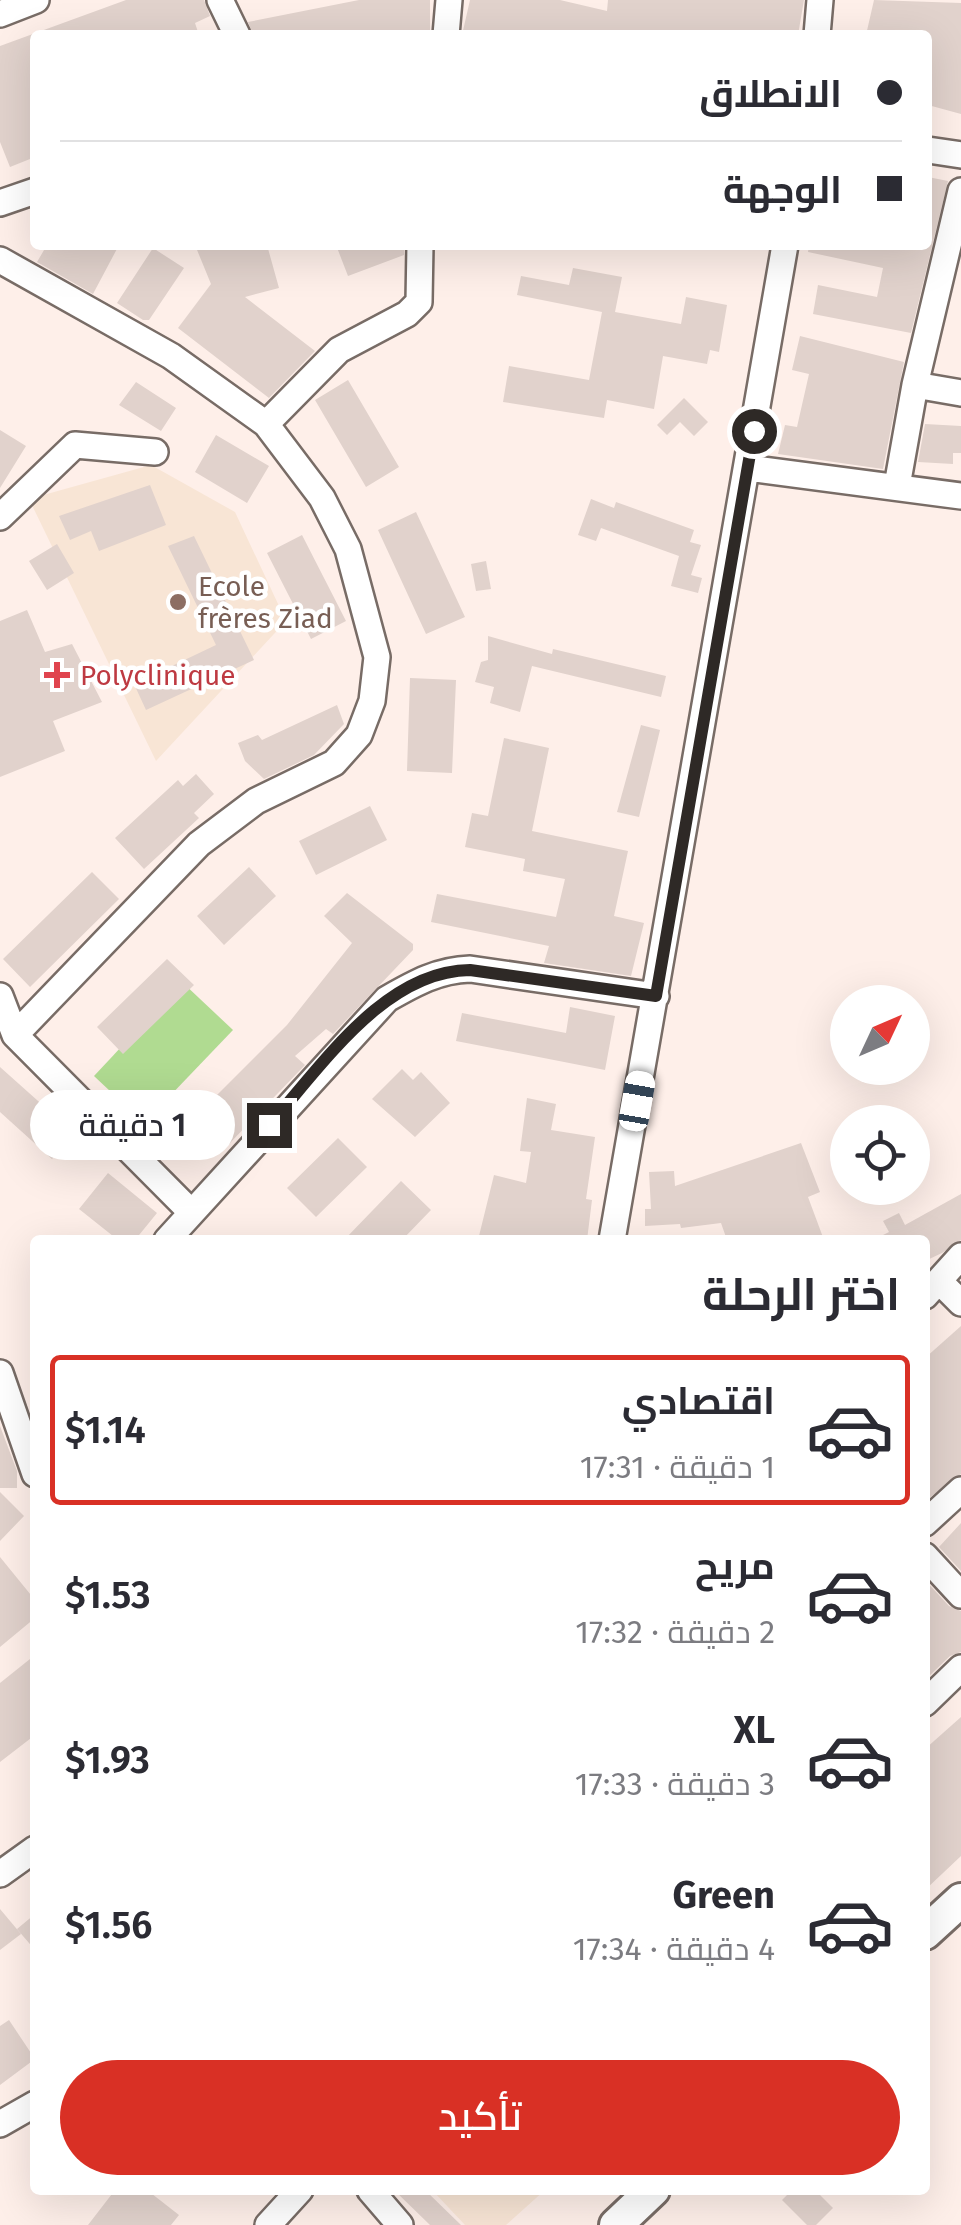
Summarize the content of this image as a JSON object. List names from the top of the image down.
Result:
{
  "places": {
    "other": ["Ecole frères Ziad"],
    "health": ["Polyclinique"]
  },
  "north": "top right",
  "page": {
    "banner": ["الانطلاق", "الوجهة"],
    "bubble": "1 دقيقة",
    "heading": "اختر الرحلة",
    "list": [
      {
        "name": "اقتصادي",
        "note": "1 دقيقة · 17:31",
        "value": "$1.14"
      },
      {
        "name": "مريح",
        "note": "2 دقيقة · 17:32",
        "value": "$1.53"
      },
      {
        "name": "XL",
        "note": "3 دقيقة · 17:33",
        "value": "$1.93"
      },
      {
        "name": "Green",
        "note": "4 دقيقة · 17:34",
        "value": "$1.56"
      }
    ],
    "buttons": "تأكيد"
  }
}
